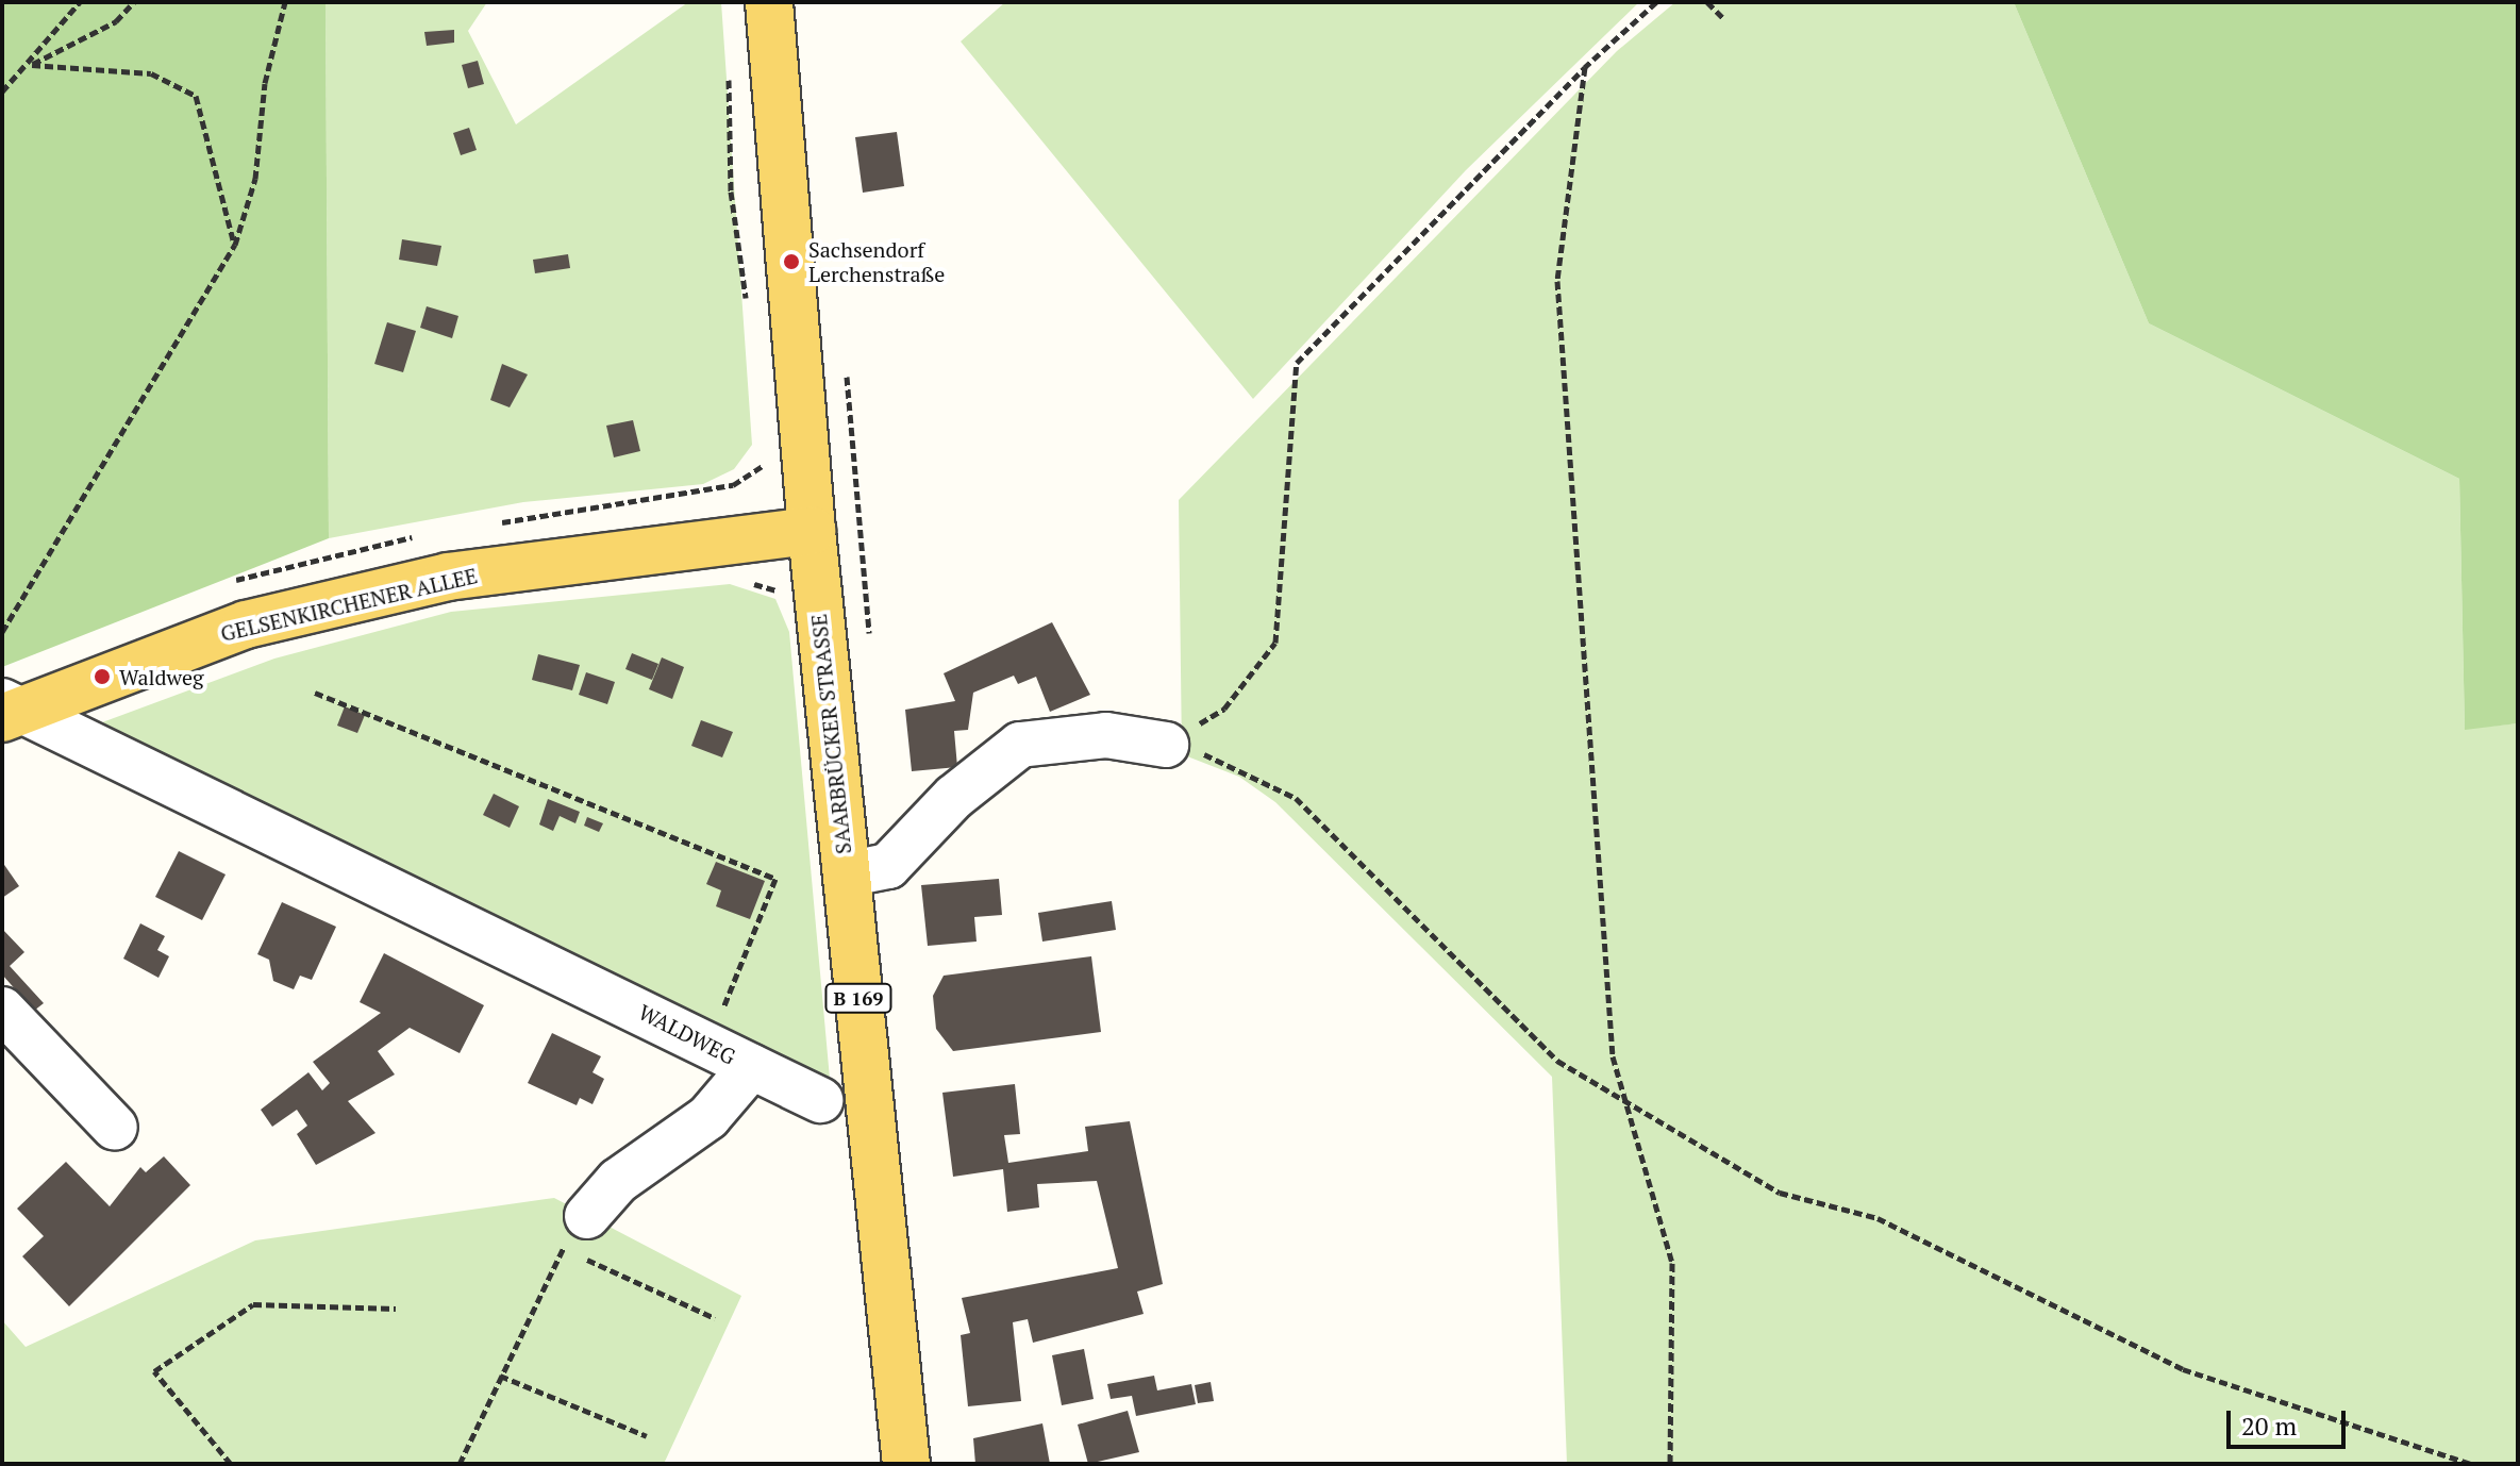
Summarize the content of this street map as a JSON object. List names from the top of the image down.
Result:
{
  "streets": {
    "main road": ["GELSENKIRCHENER ALLEE", "SAARBRÜCKER STRASSE", "B 169"],
    "street": ["WALDWEG"]
  },
  "crossings": [
    ["GELSENKIRCHENER ALLEE", "SAARBRÜCKER STRASSE"],
    ["GELSENKIRCHENER ALLEE", "WALDWEG"]
  ],
  "places": ["Sachsendorf Lerchenstraße", "Waldweg"],
  "scale_bar": "20 m"
}
